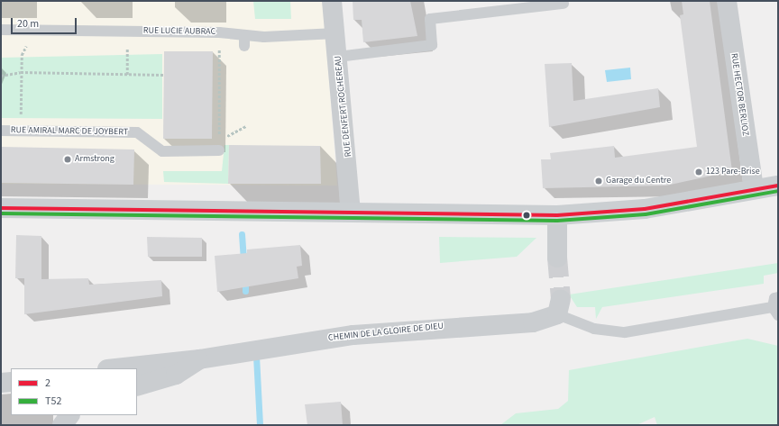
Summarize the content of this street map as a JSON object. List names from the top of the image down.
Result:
{
  "streets": {
    "street": ["RUE HECTOR BERLIOZ", "RUE DENFERT ROCHEREAU", "CHEMIN DE LA GLOIRE DE DIEU"],
    "lane": ["RUE LUCIE AUBRAC", "RUE AMIRAL MARC DE JOYBERT"]
  },
  "crossings": [
    ["RUE LUCIE AUBRAC", "RUE DENFERT ROCHEREAU"]
  ],
  "places": ["Armstrong", "123 Pare-Brise", "Garage du Centre"],
  "lines": ["transit line 2", "transit line T52"],
  "legend": ["2", "T52"],
  "scale_bar": "20 m"
}
